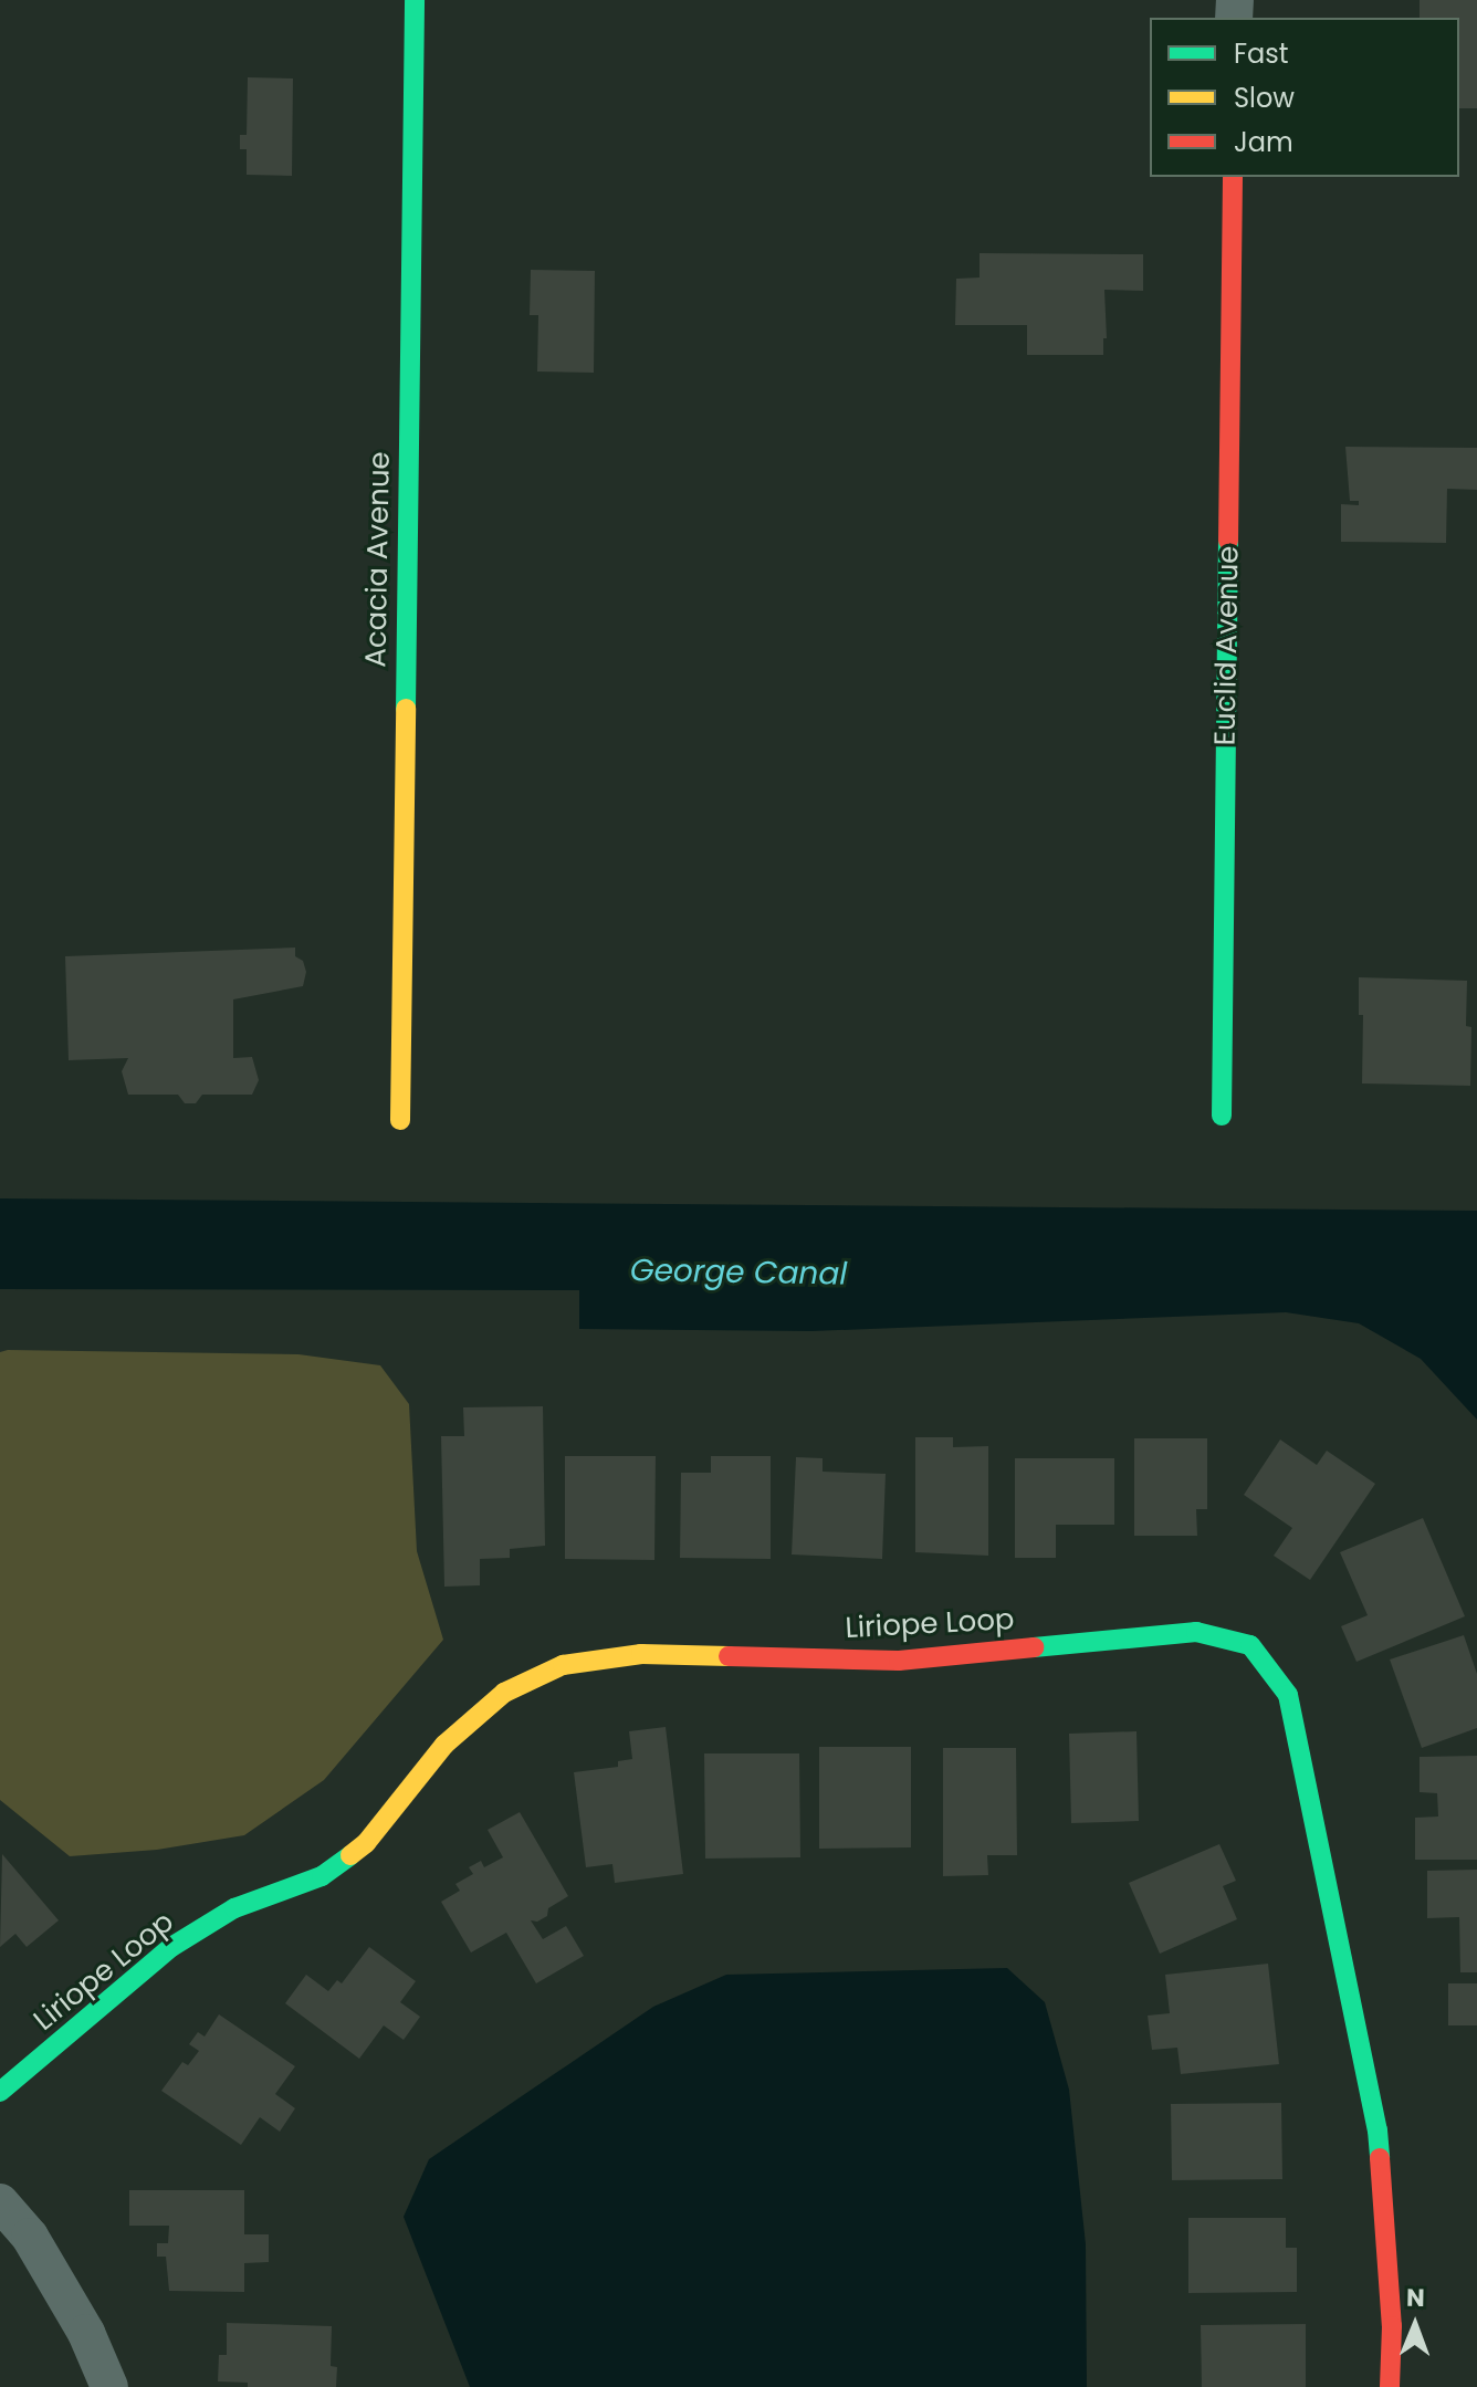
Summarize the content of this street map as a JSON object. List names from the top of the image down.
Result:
{
  "streets": {
    "street": ["Acacia Avenue", "Euclid Avenue", "Liriope Loop"]
  },
  "water": ["George Canal"],
  "legend": ["Fast", "Slow", "Jam"],
  "north": "top"
}
